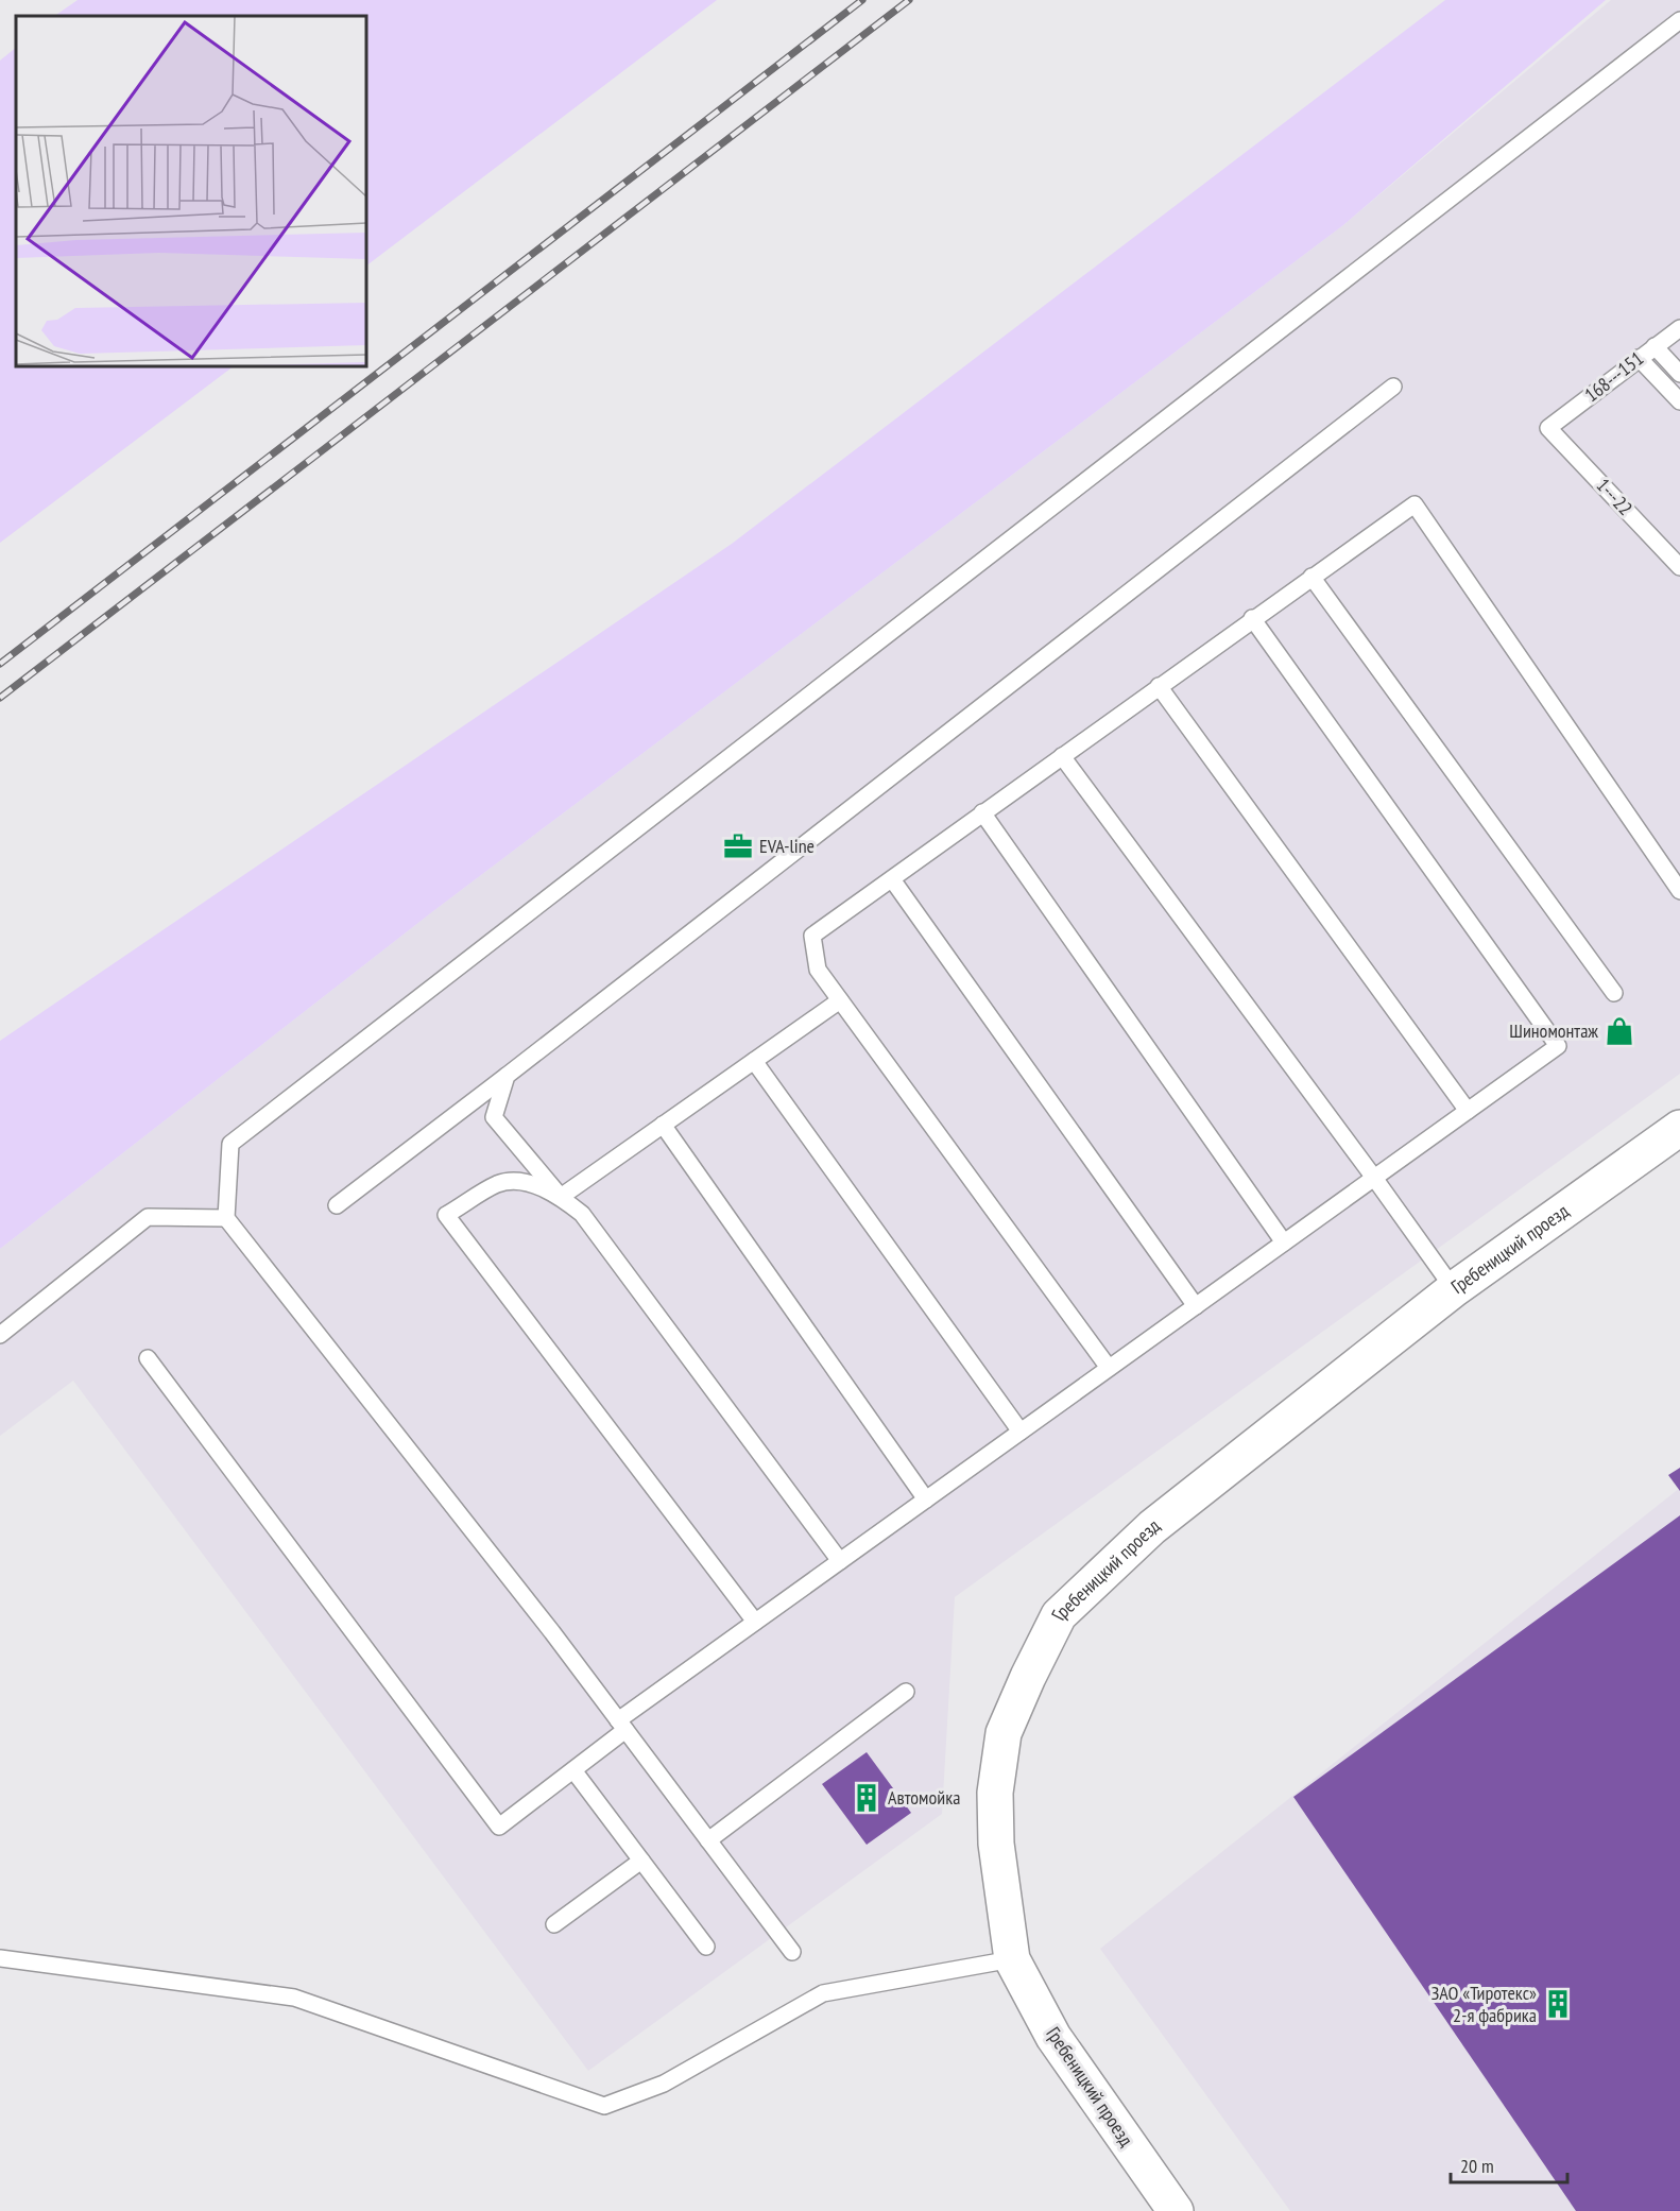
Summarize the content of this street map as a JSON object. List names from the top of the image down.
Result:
{
  "streets": {
    "street": ["Гребеницкий проезд"],
    "lane": ["168---151", "1---22"]
  },
  "crossings": [
    ["168---151", "1---22"]
  ],
  "places": {
    "office": ["EVA-line"],
    "shop": ["Шиномонтаж"],
    "building": ["Автомойка", "ЗАО «Тиротекс» 2-я фабрика"]
  },
  "scale_bar": "20 m"
}
